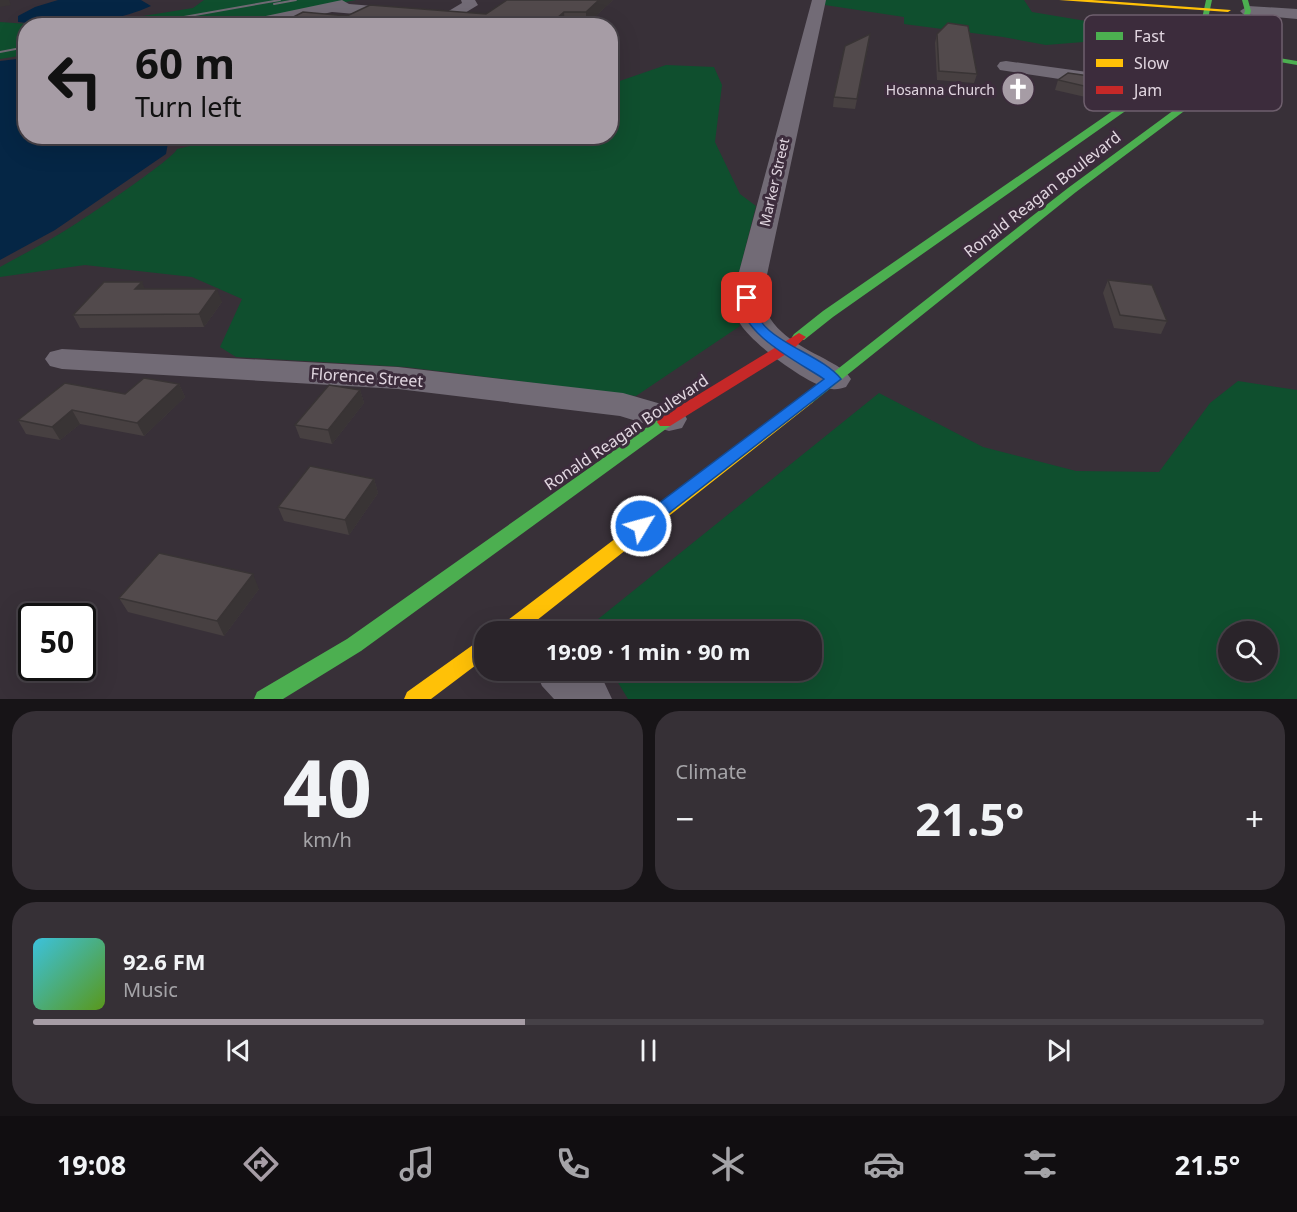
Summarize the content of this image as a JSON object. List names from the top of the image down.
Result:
{
  "streets": {
    "main road": ["Ronald Reagan Boulevard"],
    "street": ["Marker Street", "Florence Street"]
  },
  "crossings": [
    ["Marker Street", "Ronald Reagan Boulevard"],
    ["Ronald Reagan Boulevard", "Florence Street"]
  ],
  "places": {
    "church": ["Hosanna Church"]
  },
  "legend": ["Fast", "Slow", "Jam"],
  "page": {
    "turn": ["60 m", "Turn left"],
    "limit": "50",
    "trip": "19:09 · 1 min · 90 m",
    "tile": [
      ["40", "km/h"],
      "Climate"
    ],
    "heat": ["−", "21.5°", "+"],
    "song": ["92.6 FM", "Music"],
    "tabs": ["19:08", "21.5°"]
  }
}
